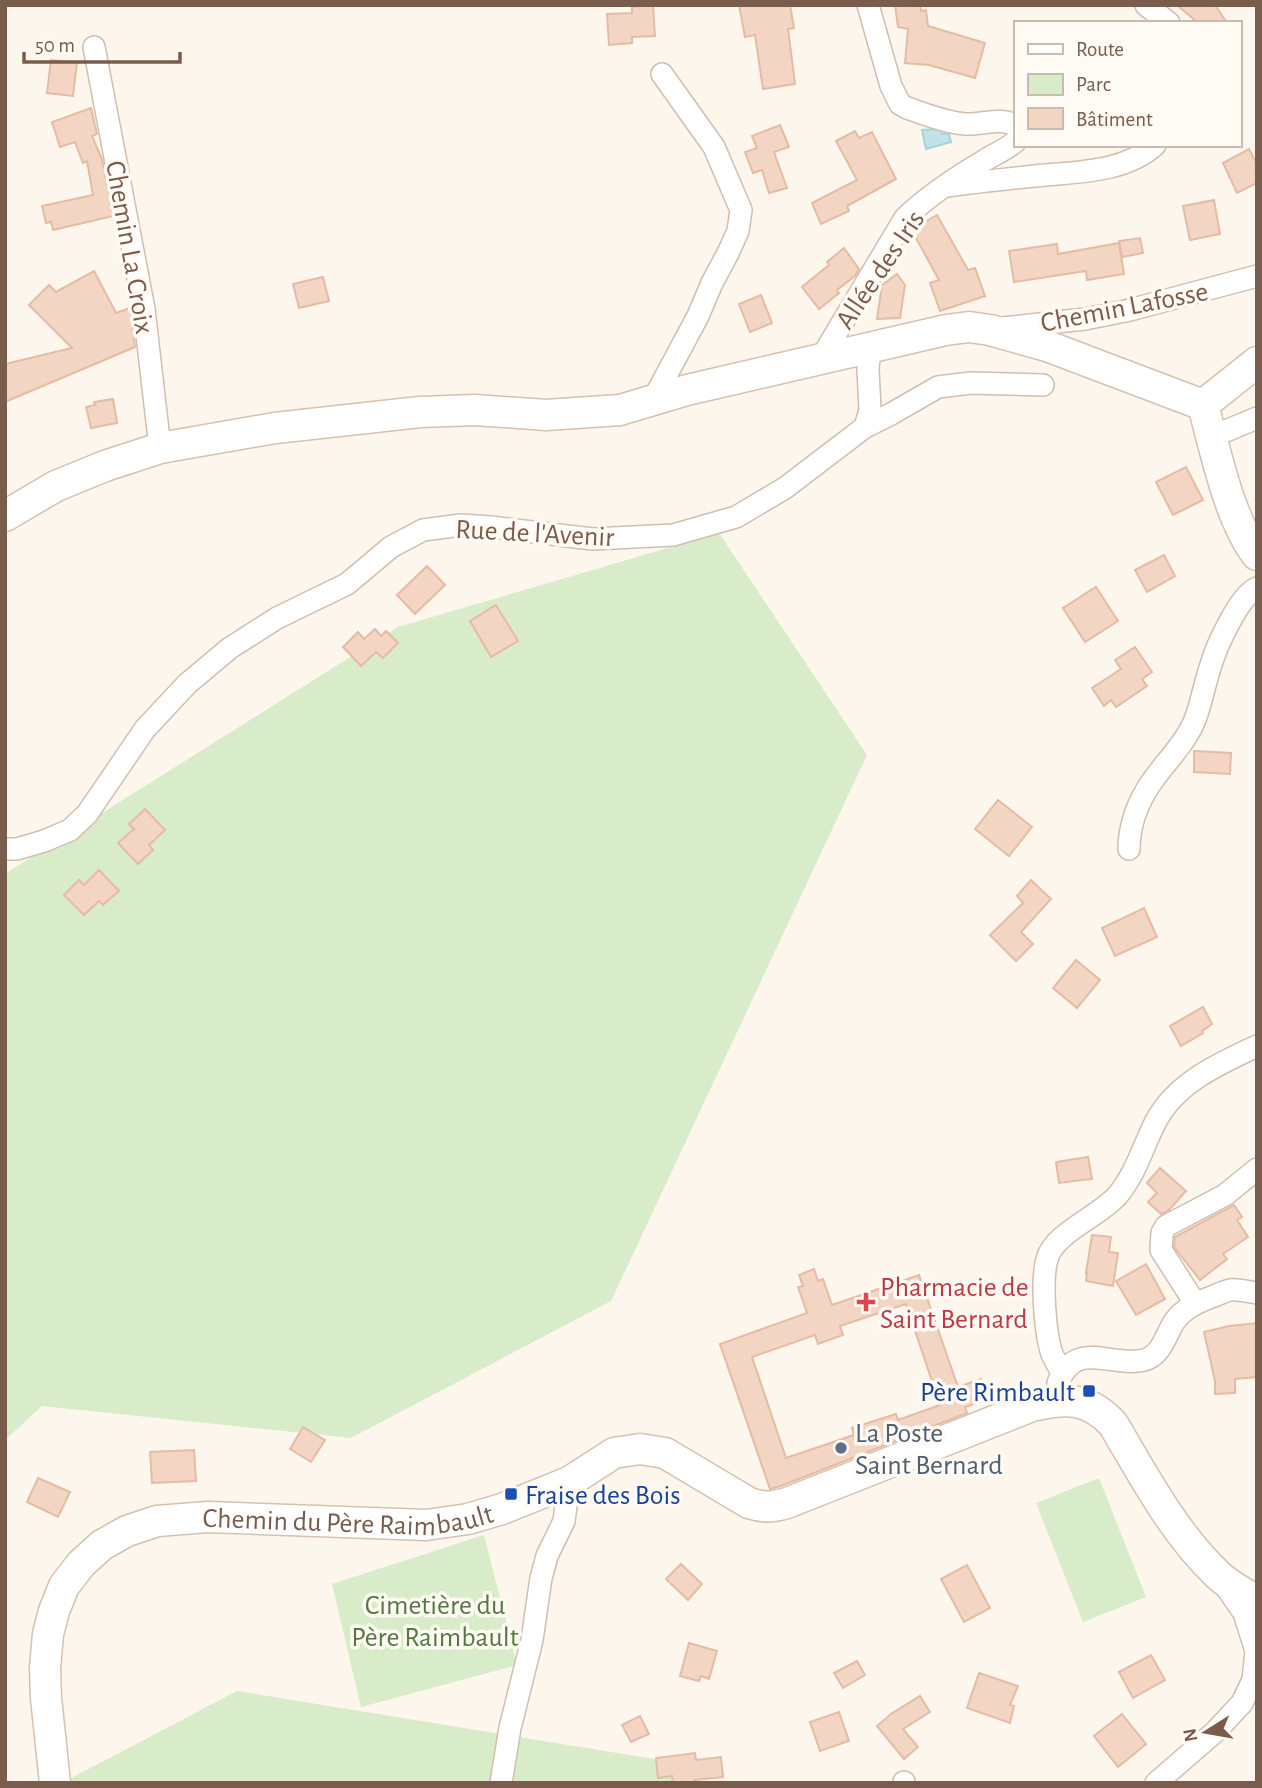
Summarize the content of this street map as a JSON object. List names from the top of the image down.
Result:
{
  "streets": {
    "street": [
      "Chemin La Croix",
      "Allée des Iris",
      "Chemin Lafosse",
      "Rue de l'Avenir",
      "Chemin du Père Raimbault"
    ]
  },
  "parks": ["Cimetière du Père Raimbault"],
  "places": {
    "health": ["Pharmacie de Saint Bernard"],
    "transit": ["Père Rimbault", "Fraise des Bois"],
    "other": ["La Poste Saint Bernard"]
  },
  "legend": ["Route", "Parc", "Bâtiment"],
  "scale_bar": "50 m",
  "north": "left"
}
